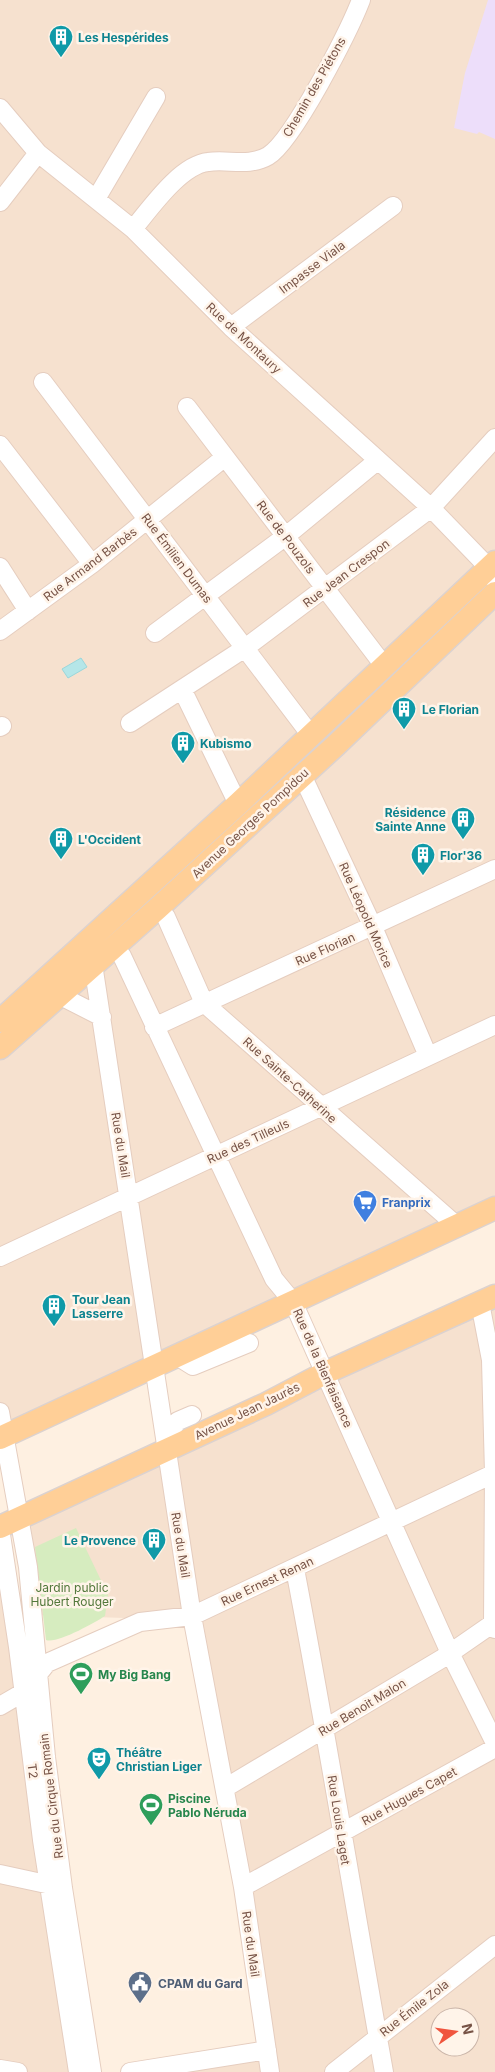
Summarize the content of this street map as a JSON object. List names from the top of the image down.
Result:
{
  "streets": {
    "main road": ["Avenue Georges Pompidou", "Avenue Jean Jaurès"],
    "street": [
      "Chemin des Piétons",
      "Impasse Viala",
      "Rue de Montaury",
      "Rue de Pouzols",
      "Rue Émilien Dumas",
      "Rue Armand Barbès",
      "Rue Jean Crespon",
      "Rue Léopold Morice",
      "Rue Florian",
      "Rue Sainte-Catherine",
      "Rue des Tilleuls",
      "Rue du Mail",
      "Rue de la Bienfaisance",
      "Rue Ernest Renan",
      "Rue Benoit Malon",
      "T2",
      "Rue du Cirque Romain",
      "Rue Hugues Capet",
      "Rue Louis Laget",
      "Rue Émile Zola"
    ]
  },
  "crossings": [
    ["Chemin des Piétons", "Rue de Montaury"],
    ["Impasse Viala", "Rue de Montaury"],
    ["Rue de Montaury", "Rue Jean Crespon"],
    ["Rue de Montaury", "Avenue Georges Pompidou"],
    ["Rue de Pouzols", "Rue Armand Barbès"],
    ["Rue de Pouzols", "Rue Jean Crespon"],
    ["Rue de Pouzols", "Avenue Georges Pompidou"],
    ["Rue Émilien Dumas", "Rue Armand Barbès"],
    ["Rue Émilien Dumas", "Rue Jean Crespon"],
    ["Rue Émilien Dumas", "Avenue Georges Pompidou"],
    ["Avenue Georges Pompidou", "Rue Léopold Morice"],
    ["Avenue Georges Pompidou", "Rue Sainte-Catherine"],
    ["Avenue Georges Pompidou", "Rue du Mail"],
    ["Avenue Georges Pompidou", "Rue de la Bienfaisance"],
    ["Rue Léopold Morice", "Rue Florian"],
    ["Rue Léopold Morice", "Rue des Tilleuls"],
    ["Rue Florian", "Rue Sainte-Catherine"],
    ["Rue Florian", "Rue de la Bienfaisance"],
    ["Rue Sainte-Catherine", "Rue des Tilleuls"],
    ["Rue des Tilleuls", "Rue du Mail"],
    ["Rue des Tilleuls", "Rue de la Bienfaisance"],
    ["Rue du Mail", "Avenue Jean Jaurès"],
    ["Rue du Mail", "Rue Ernest Renan"],
    ["Rue du Mail", "Rue Benoit Malon"],
    ["Rue du Mail", "Rue Hugues Capet"],
    ["Rue de la Bienfaisance", "Avenue Jean Jaurès"],
    ["Rue de la Bienfaisance", "Rue Ernest Renan"],
    ["Rue de la Bienfaisance", "Rue Benoit Malon"],
    ["Avenue Jean Jaurès", "T2"],
    ["Avenue Jean Jaurès", "Rue du Cirque Romain"],
    ["Rue Ernest Renan", "T2"],
    ["Rue Ernest Renan", "Rue du Cirque Romain"],
    ["Rue Ernest Renan", "Rue Louis Laget"],
    ["Rue Benoit Malon", "Rue Louis Laget"],
    ["T2", "Rue du Cirque Romain"],
    ["Rue Hugues Capet", "Rue Louis Laget"],
    ["Rue Louis Laget", "Rue Émile Zola"]
  ],
  "parks": ["Jardin public Hubert Rouger"],
  "places": {
    "building": [
      "Les Hespérides",
      "Le Florian",
      "Kubismo",
      "Résidence Sainte Anne",
      "L'Occident",
      "Flor'36",
      "Tour Jean Lasserre",
      "Le Provence"
    ],
    "supermarket": ["Franprix"],
    "sports": ["My Big Bang", "Piscine Pablo Néruda"],
    "theatre": ["Théâtre Christian Liger"],
    "public building": ["CPAM du Gard"]
  },
  "north": "right"
}
